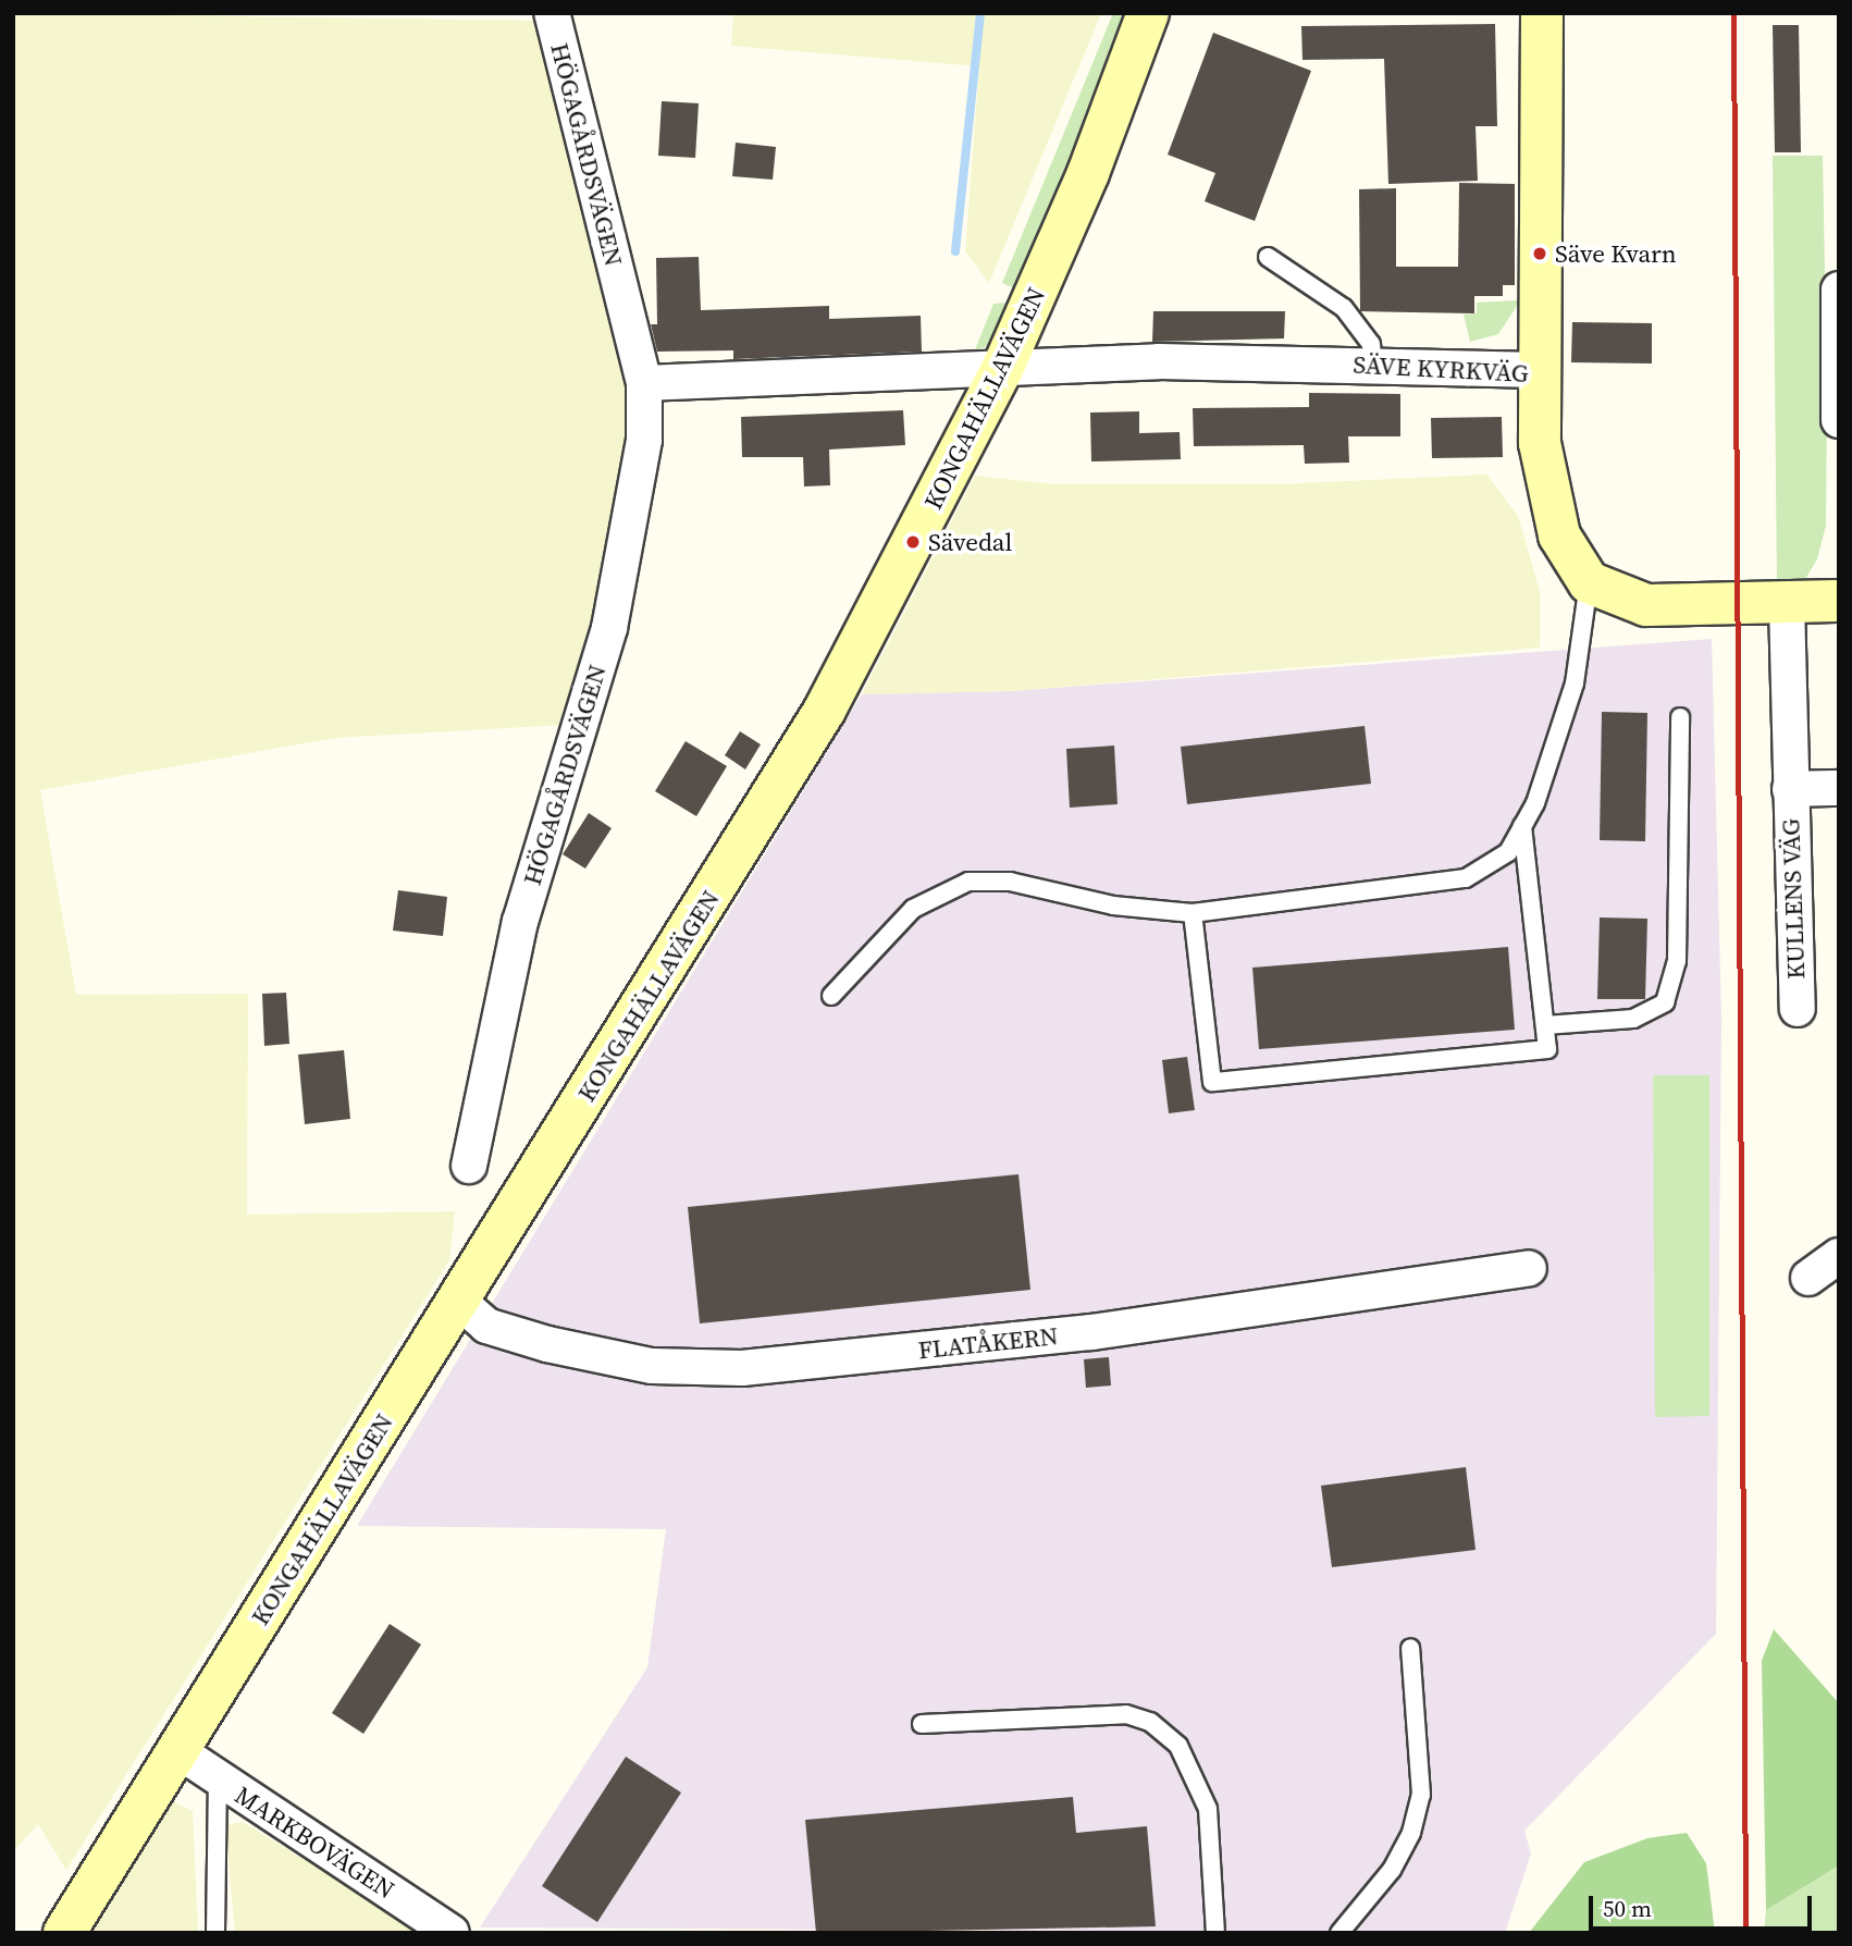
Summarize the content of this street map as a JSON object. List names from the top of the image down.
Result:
{
  "streets": {
    "main road": ["SÄVE KYRKVÄG", "KONGAHÄLLAVÄGEN"],
    "street": [
      "HÖGAGÅRDSVÄGEN",
      "KULLENS VÄG",
      "FLATÅKERN",
      "MARKBOVÄGEN"
    ]
  },
  "crossings": [
    ["SÄVE KYRKVÄG", "KONGAHÄLLAVÄGEN"],
    ["KONGAHÄLLAVÄGEN", "FLATÅKERN"],
    ["KONGAHÄLLAVÄGEN", "MARKBOVÄGEN"]
  ],
  "places": ["Säve Kvarn", "Sävedal"],
  "scale_bar": "50 m"
}
